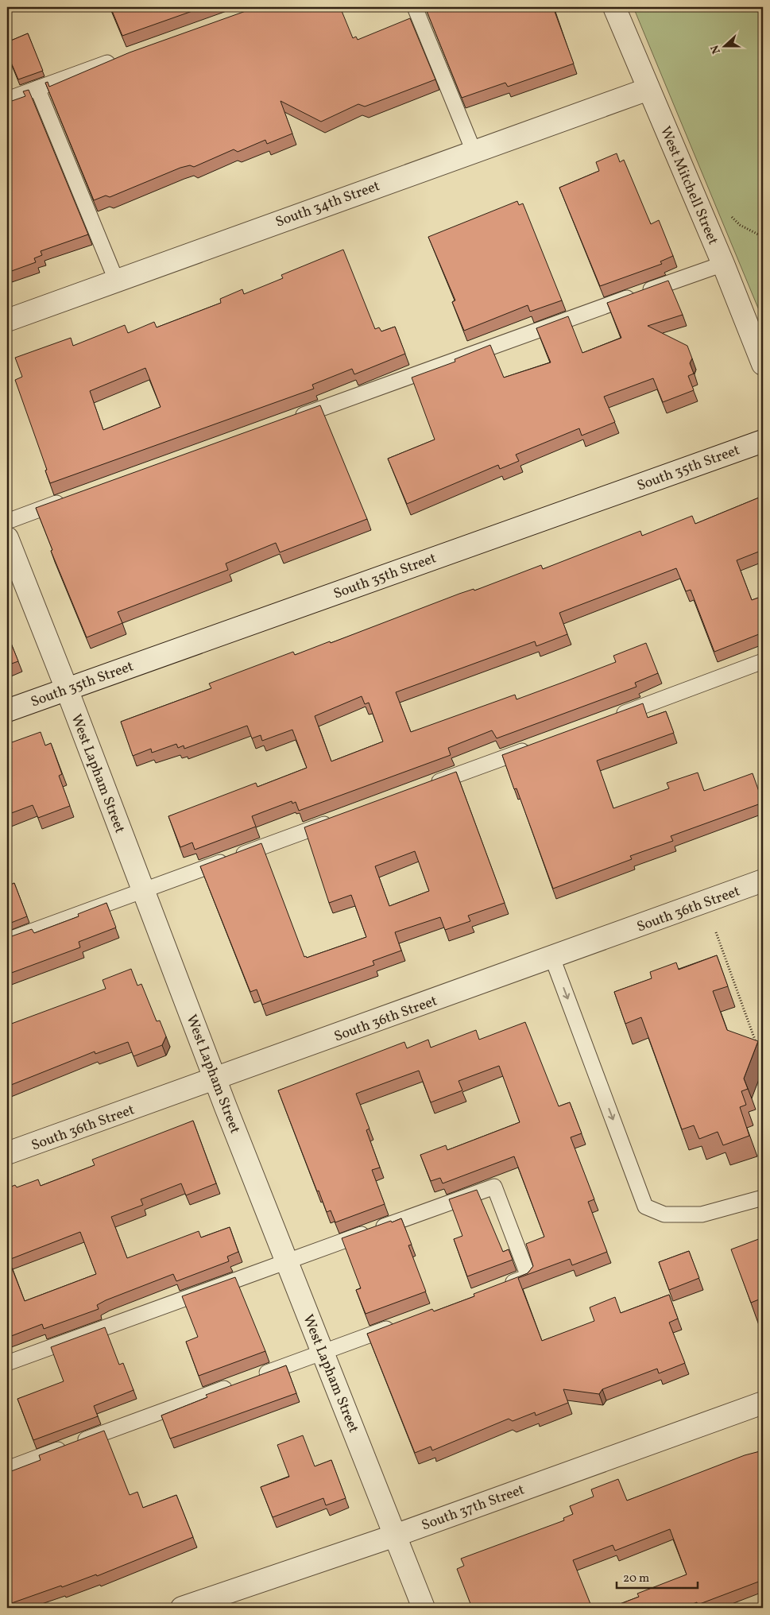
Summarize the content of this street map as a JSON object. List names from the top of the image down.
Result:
{
  "streets": {
    "street": [
      "West Mitchell Street",
      "South 34th Street",
      "South 35th Street",
      "West Lapham Street",
      "South 36th Street",
      "South 37th Street"
    ]
  },
  "crossings": [
    ["West Mitchell Street", "South 34th Street"],
    ["South 35th Street", "West Lapham Street"],
    ["West Lapham Street", "South 36th Street"],
    ["West Lapham Street", "South 37th Street"]
  ],
  "scale_bar": "20 m",
  "north": "left"
}
